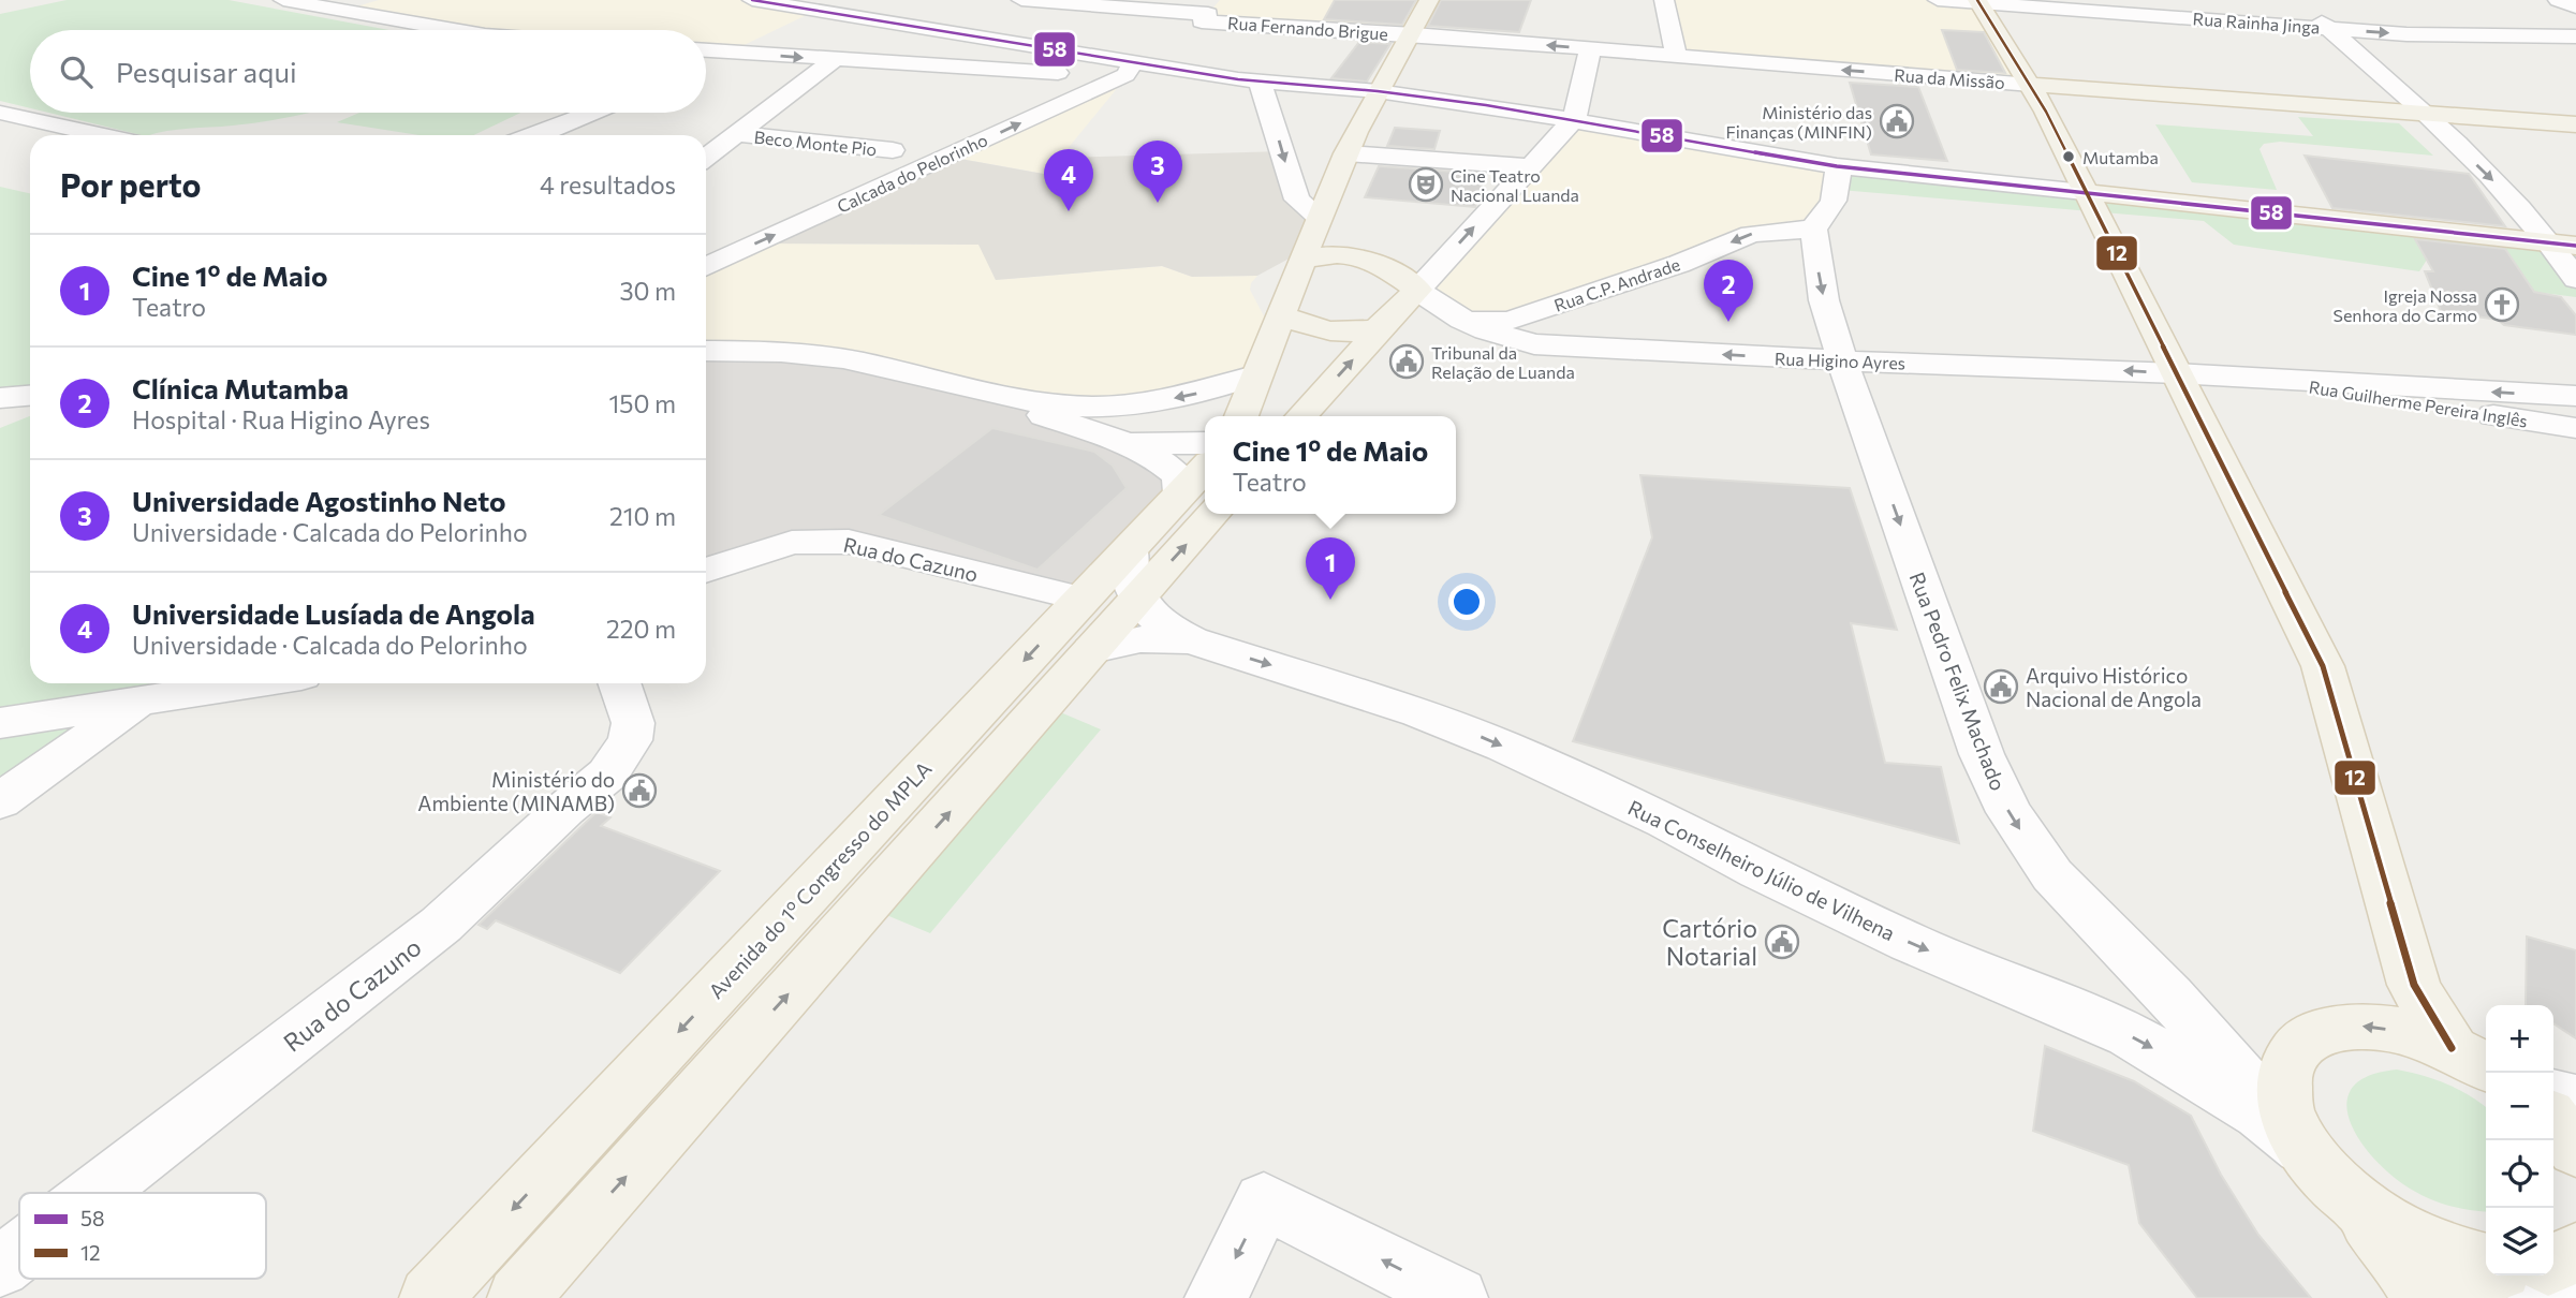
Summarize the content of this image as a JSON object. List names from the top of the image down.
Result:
{
  "streets": {
    "main road": ["Rua da Missão", "Avenida do 1º Congresso do MPLA"],
    "street": [
      "Rua Rainha Jinga",
      "Rua Fernando Brigue",
      "Beco Monte Pio",
      "Calcada do Pelorinho",
      "Rua C.P. Andrade",
      "Rua Higino Ayres",
      "Rua Guilherme Pereira Inglês",
      "Rua do Cazuno",
      "Rua Pedro Felix Machado",
      "Rua Conselheiro Júlio de Vilhena"
    ]
  },
  "crossings": [
    ["Rua Fernando Brigue", "Rua da Missão"],
    ["Rua C.P. Andrade", "Rua Higino Ayres"],
    ["Rua C.P. Andrade", "Rua Pedro Felix Machado"],
    ["Rua Higino Ayres", "Rua Guilherme Pereira Inglês"],
    ["Rua Higino Ayres", "Rua Pedro Felix Machado"],
    ["Rua do Cazuno", "Avenida do 1º Congresso do MPLA"],
    ["Rua Pedro Felix Machado", "Rua Conselheiro Júlio de Vilhena"]
  ],
  "one_way": ["Rua Pedro Felix Machado", "Rua Conselheiro Júlio de Vilhena"],
  "places": {
    "public building": [
      "Ministério das Finanças (MINFIN)",
      "Tribunal da Relação de Luanda",
      "Arquivo Histórico Nacional de Angola",
      "Ministério do Ambiente (MINAMB)",
      "Cartório Notarial"
    ],
    "other": ["Mutamba"],
    "theatre": ["Cine Teatro Nacional Luanda"],
    "church": ["Igreja Nossa Senhora do Carmo"]
  },
  "lines": ["transit line 58", "transit line 12"],
  "legend": ["58", "12"],
  "page": {
    "search": "Pesquisar aqui",
    "heading": ["Por perto", "4 resultados"],
    "pins": [
      "3",
      "4",
      "2",
      "1"
    ],
    "list": [
      {
        "mark": "1",
        "name": "Cine 1º de Maio",
        "note": "Teatro",
        "value": "30 m"
      },
      {
        "mark": "2",
        "name": "Clínica Mutamba",
        "note": "Hospital · Rua Higino Ayres",
        "value": "150 m"
      },
      {
        "mark": "3",
        "name": "Universidade Agostinho Neto",
        "note": "Universidade · Calcada do Pelorinho",
        "value": "210 m"
      },
      {
        "mark": "4",
        "name": "Universidade Lusíada de Angola",
        "note": "Universidade · Calcada do Pelorinho",
        "value": "220 m"
      }
    ],
    "popup": ["Cine 1º de Maio", "Teatro"],
    "map_buttons": ["+", "−"]
  }
}
